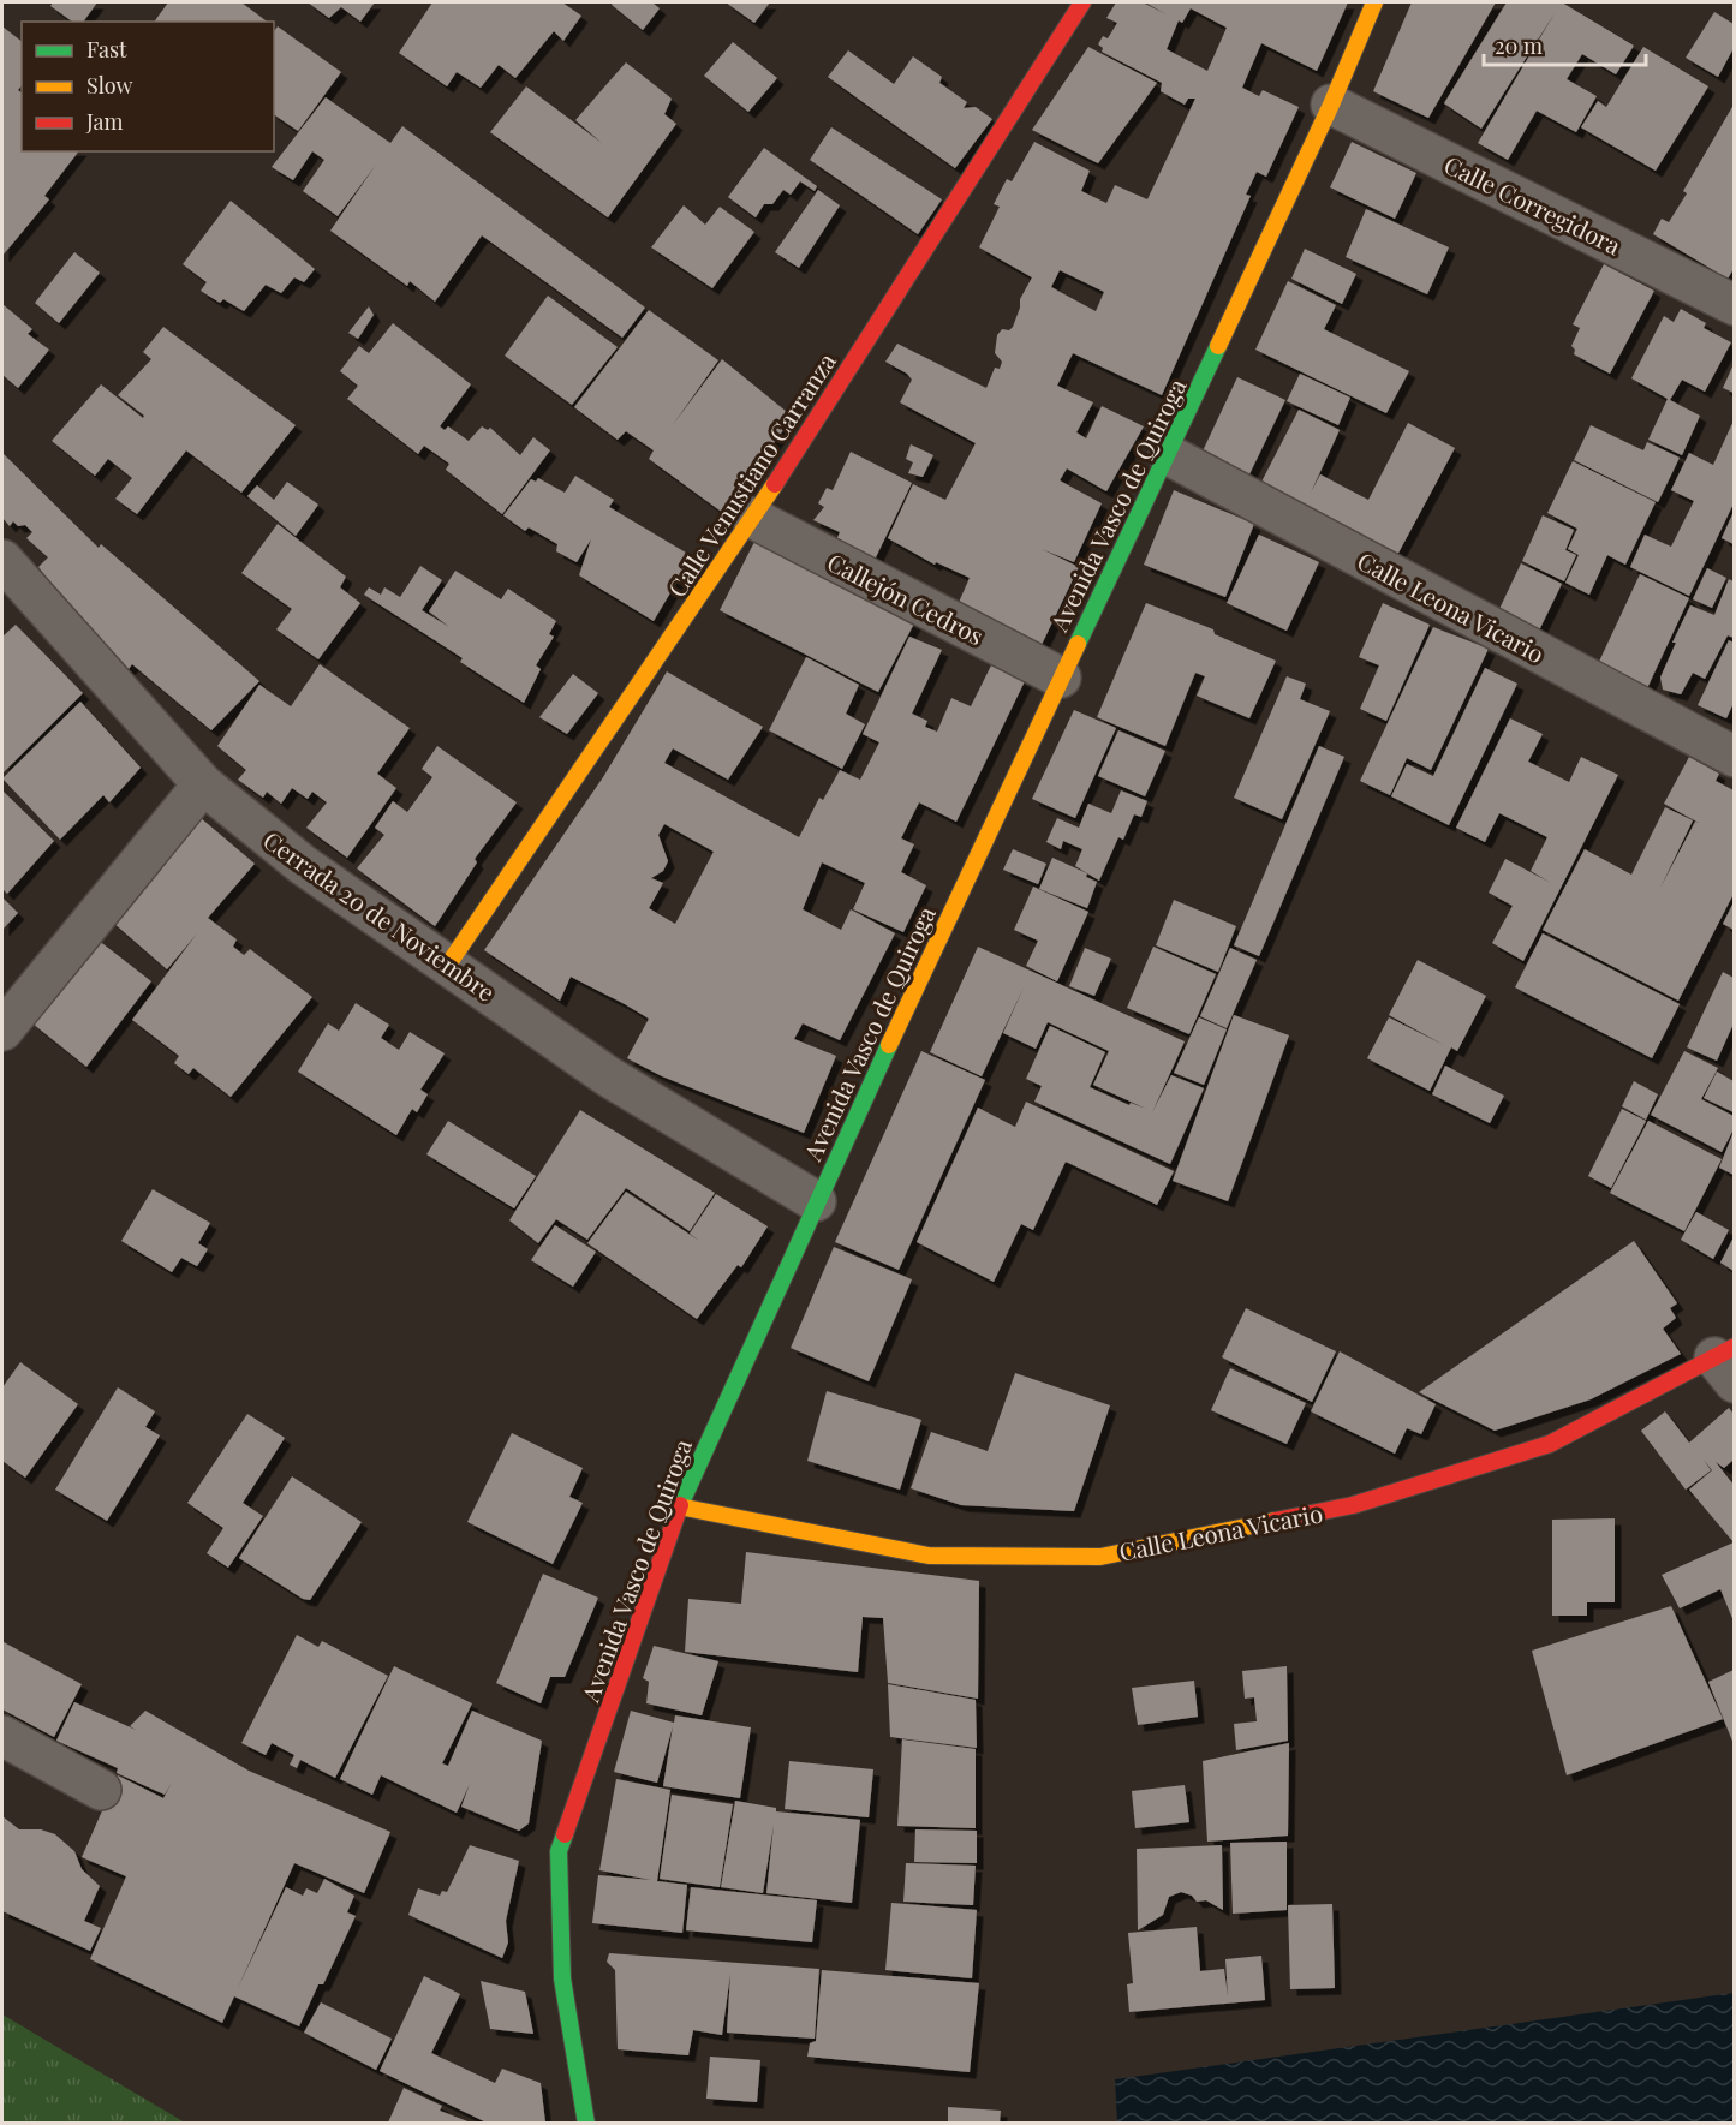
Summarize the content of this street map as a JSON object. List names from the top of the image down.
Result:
{
  "streets": {
    "street": [
      "Calle Corregidora",
      "Calle Venustiano Carranza",
      "Avenida Vasco de Quiroga",
      "Callejón Cedros",
      "Calle Leona Vicario",
      "Cerrada 20 de Noviembre"
    ]
  },
  "crossings": [
    ["Calle Corregidora", "Avenida Vasco de Quiroga"],
    ["Calle Venustiano Carranza", "Callejón Cedros"],
    ["Calle Venustiano Carranza", "Cerrada 20 de Noviembre"],
    ["Avenida Vasco de Quiroga", "Callejón Cedros"],
    ["Avenida Vasco de Quiroga", "Calle Leona Vicario"],
    ["Avenida Vasco de Quiroga", "Cerrada 20 de Noviembre"]
  ],
  "legend": ["Fast", "Slow", "Jam"],
  "scale_bar": "20 m"
}
